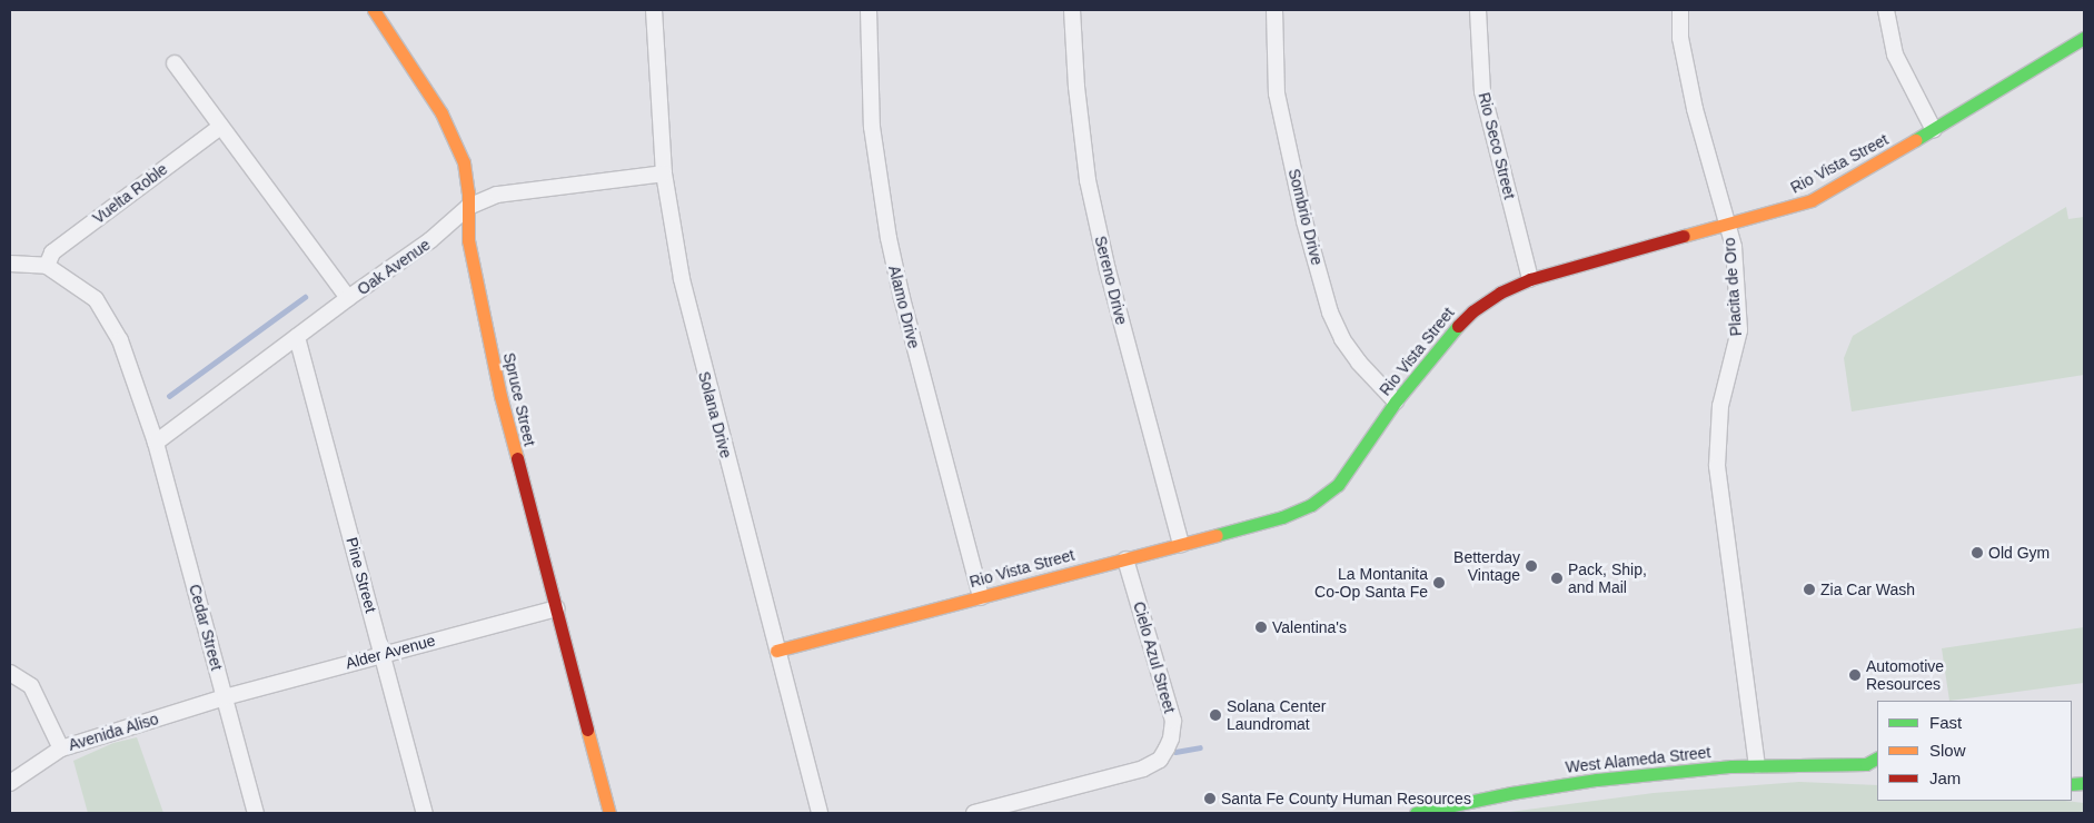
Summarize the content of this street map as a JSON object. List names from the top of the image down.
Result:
{
  "streets": {
    "street": [
      "Rio Seco Street",
      "Rio Vista Street",
      "Vuelta Roble",
      "Sombrio Drive",
      "Oak Avenue",
      "Sereno Drive",
      "Placita de Oro",
      "Alamo Drive",
      "Spruce Street",
      "Solana Drive",
      "Pine Street",
      "Cedar Street",
      "Alder Avenue",
      "Cielo Azul Street",
      "Avenida Aliso",
      "West Alameda Street"
    ]
  },
  "crossings": [
    ["Rio Seco Street", "Rio Vista Street"],
    ["Rio Vista Street", "Sombrio Drive"],
    ["Rio Vista Street", "Sereno Drive"],
    ["Rio Vista Street", "Placita de Oro"],
    ["Rio Vista Street", "Alamo Drive"],
    ["Rio Vista Street", "Solana Drive"],
    ["Rio Vista Street", "Cielo Azul Street"],
    ["Vuelta Roble", "Cedar Street"],
    ["Oak Avenue", "Spruce Street"],
    ["Oak Avenue", "Solana Drive"],
    ["Oak Avenue", "Pine Street"],
    ["Oak Avenue", "Cedar Street"],
    ["Placita de Oro", "West Alameda Street"],
    ["Spruce Street", "Alder Avenue"],
    ["Pine Street", "Alder Avenue"],
    ["Cedar Street", "Alder Avenue"],
    ["Cedar Street", "Avenida Aliso"],
    ["Alder Avenue", "Avenida Aliso"]
  ],
  "places": [
    "Old Gym",
    "Betterday Vintage",
    "Pack, Ship, and Mail",
    "La Montanita Co-Op Santa Fe",
    "Zia Car Wash",
    "Valentina's",
    "Automotive Resources",
    "Solana Center Laundromat",
    "Santa Fe County Human Resources"
  ],
  "legend": ["Fast", "Slow", "Jam"]
}
